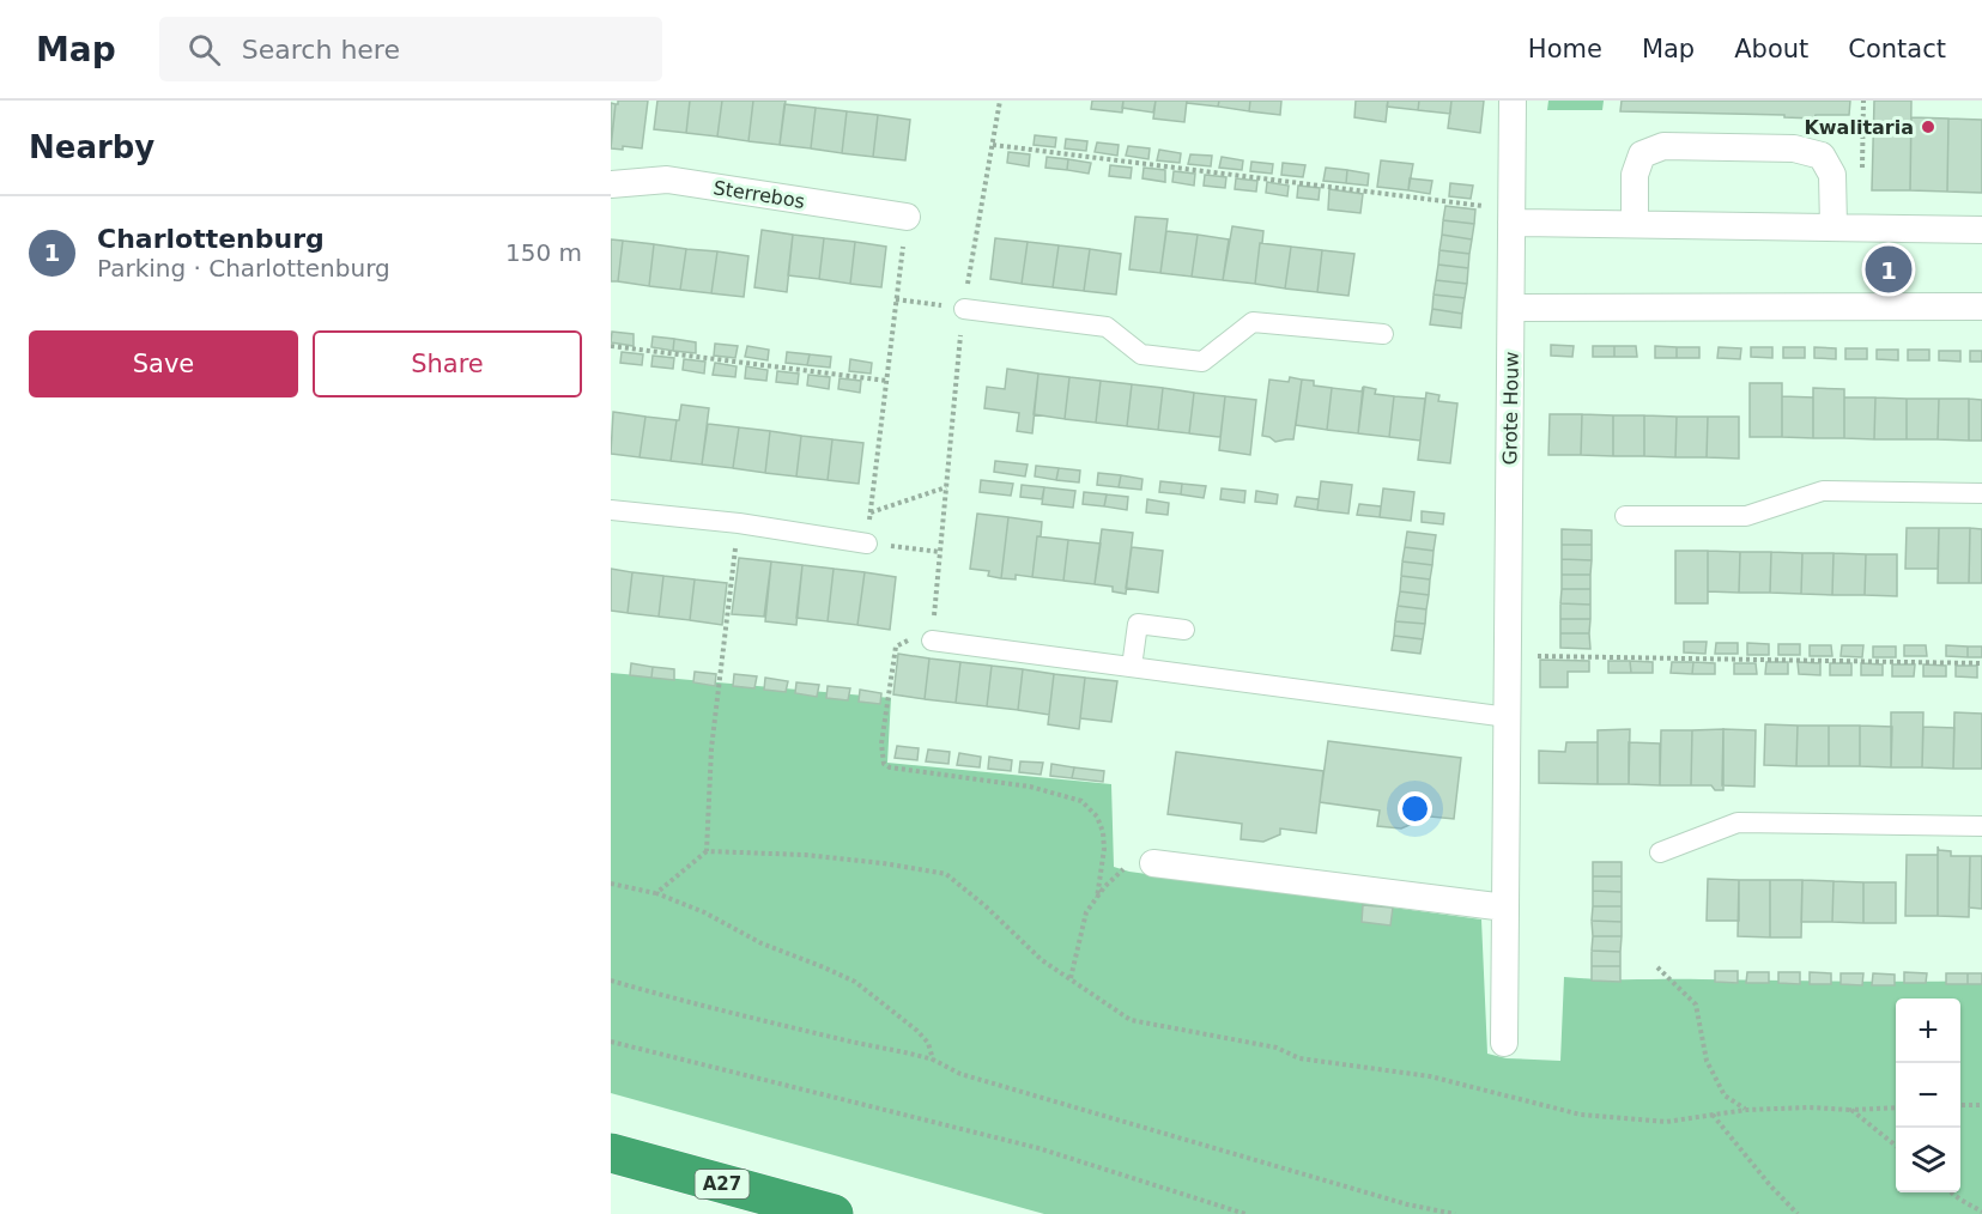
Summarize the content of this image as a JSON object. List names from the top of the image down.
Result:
{
  "streets": {
    "highway": ["A27"],
    "street": ["Sterrebos", "Grote Houw"]
  },
  "places": ["Kwalitaria"],
  "page": {
    "header": "Map",
    "search": "Search here",
    "nav": [
      "Home",
      "Map",
      "About",
      "Contact"
    ],
    "heading": "Nearby",
    "list": [
      {
        "mark": "1",
        "name": "Charlottenburg",
        "note": "Parking · Charlottenburg",
        "value": "150 m"
      }
    ],
    "pins": "1",
    "buttons": ["Save", "Share"],
    "map_buttons": ["+", "−"]
  }
}
